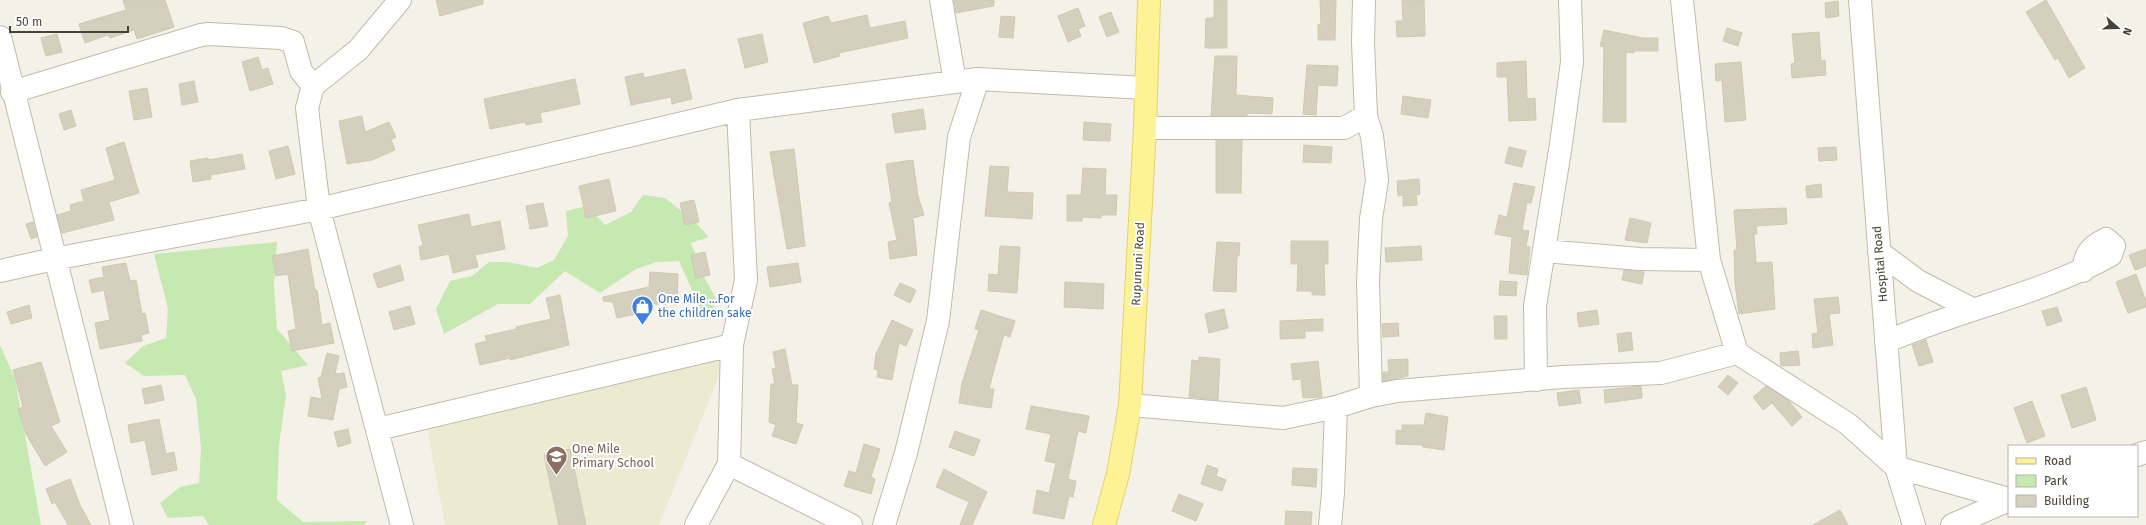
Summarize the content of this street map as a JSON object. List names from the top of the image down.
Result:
{
  "streets": {
    "main road": ["Rupununi Road"],
    "street": ["Hospital Road"]
  },
  "places": {
    "shop": ["One Mile ...For the children sake"],
    "school or university": ["One Mile Primary School"]
  },
  "legend": ["Road", "Park", "Building"],
  "scale_bar": "50 m",
  "north": "right"
}
